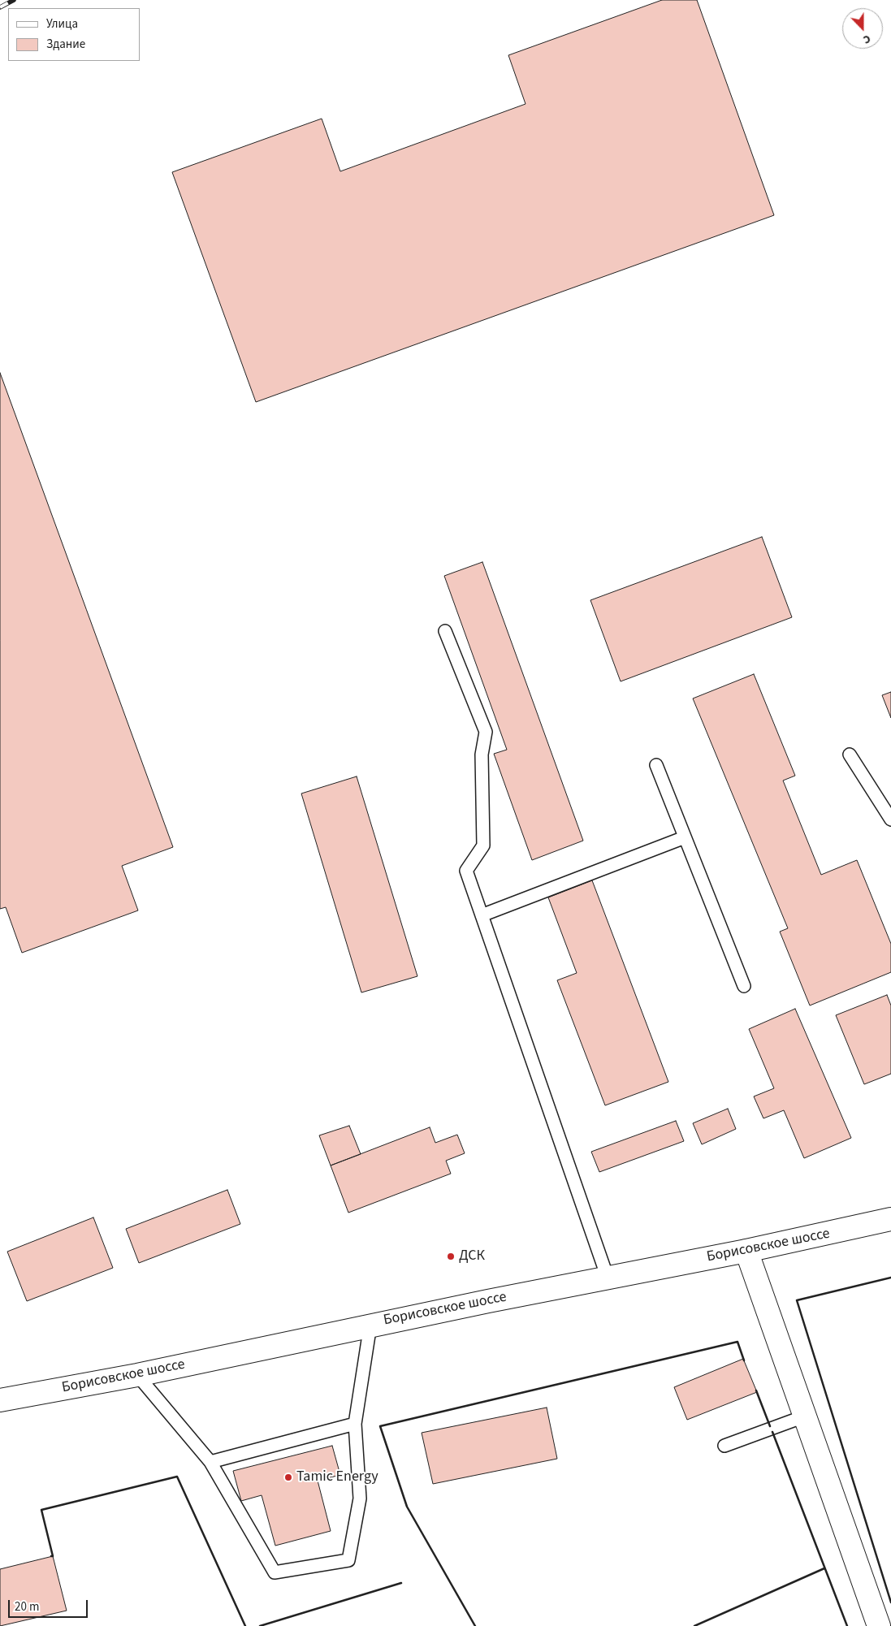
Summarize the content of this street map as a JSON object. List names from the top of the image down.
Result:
{
  "streets": {
    "main road": ["Борисовское шоссе"]
  },
  "places": ["ДСК", "Tamic Energy"],
  "legend": ["Улица", "Здание"],
  "scale_bar": "20 m",
  "north": "bottom"
}
